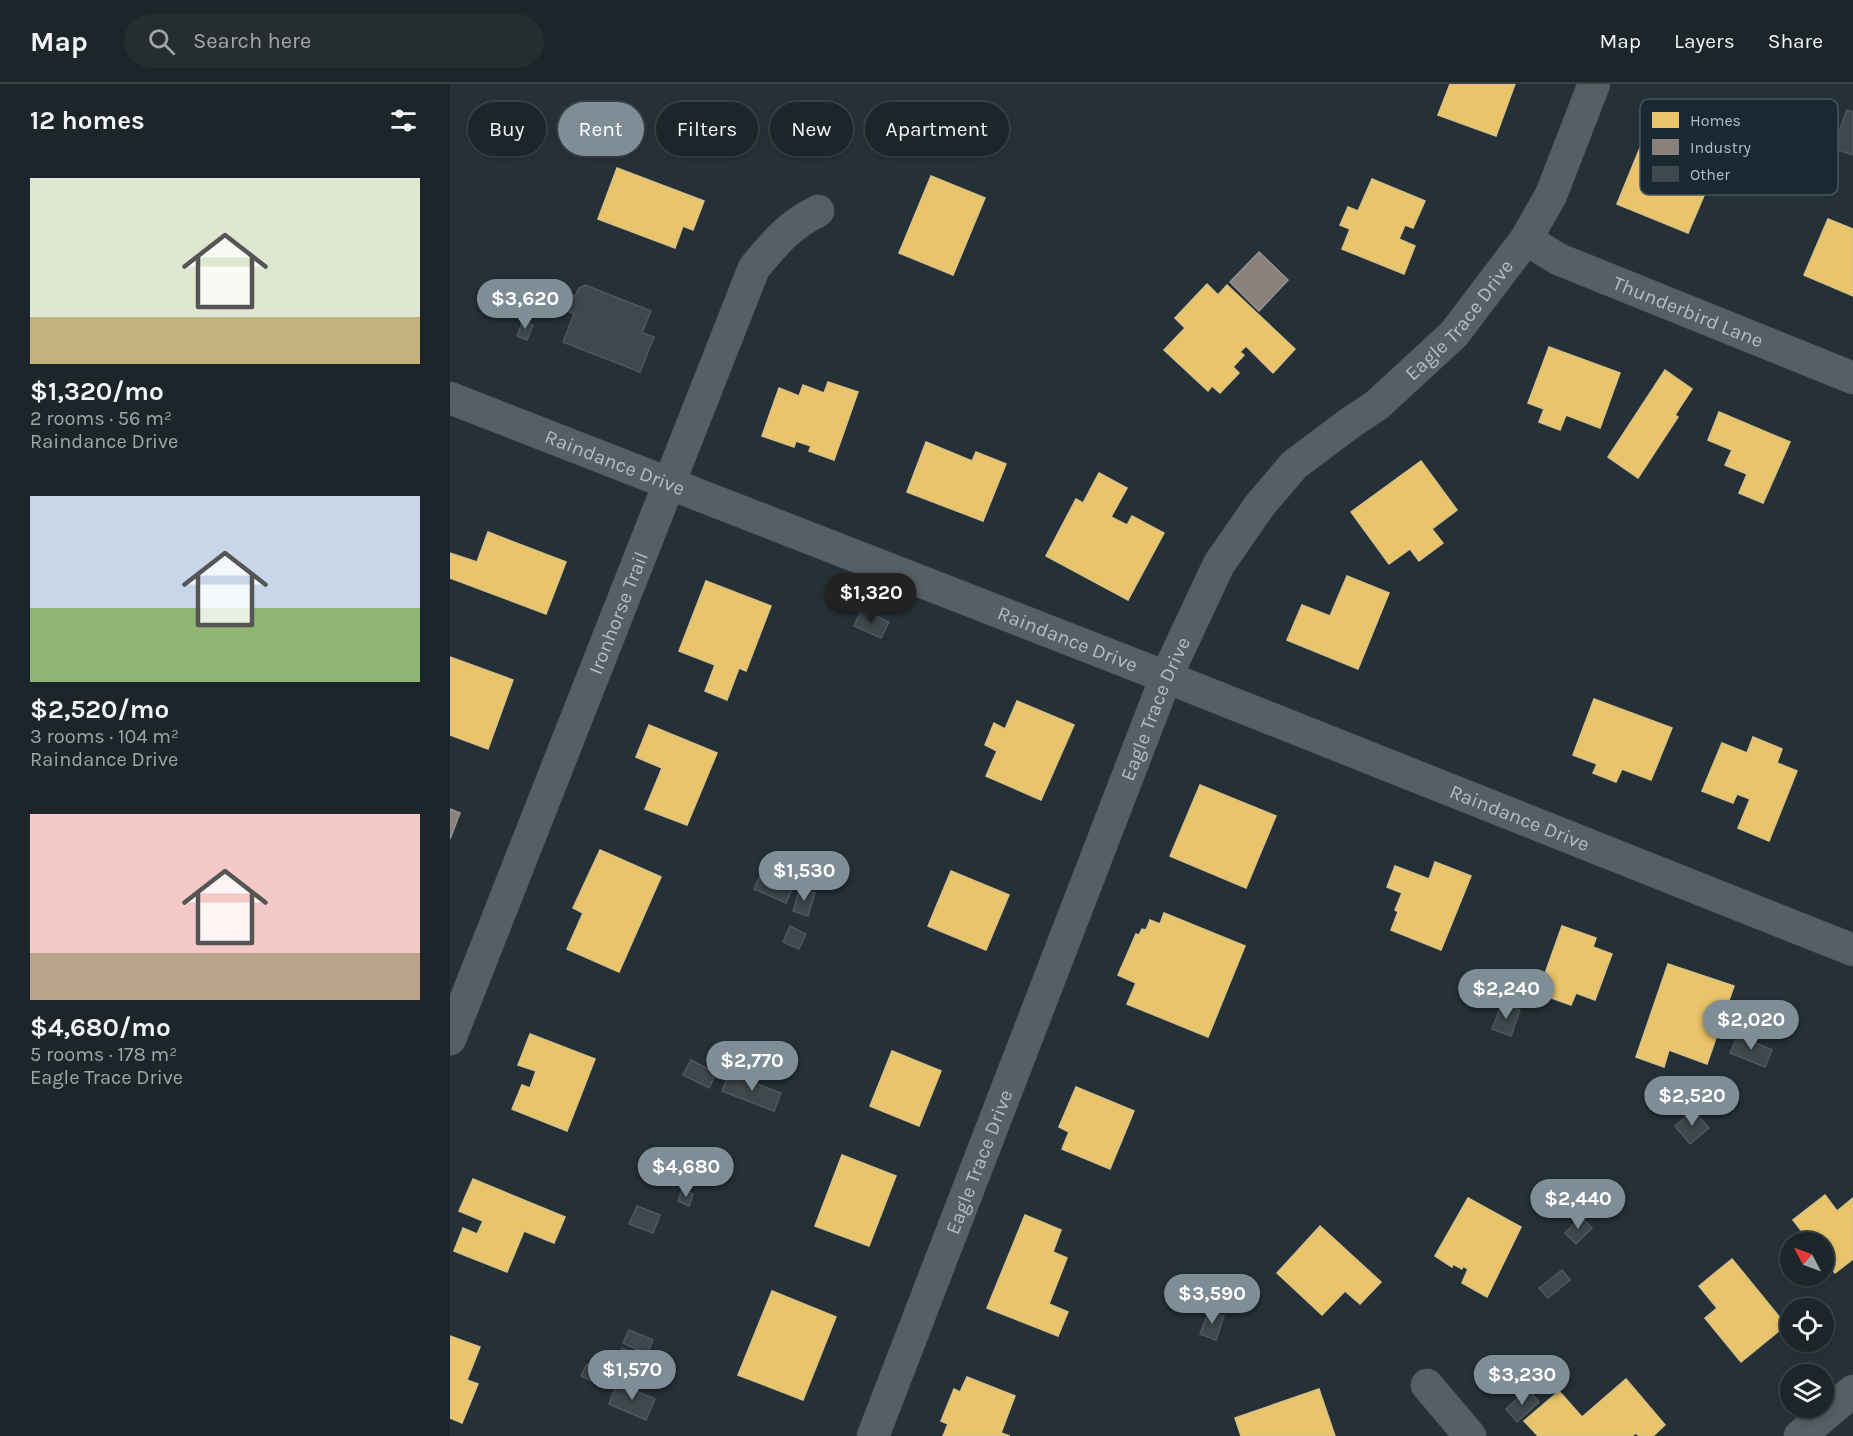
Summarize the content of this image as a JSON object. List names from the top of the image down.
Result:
{
  "streets": {
    "street": [
      "Thunderbird Lane",
      "Eagle Trace Drive",
      "Raindance Drive",
      "Ironhorse Trail"
    ]
  },
  "crossings": [
    ["Thunderbird Lane", "Eagle Trace Drive"],
    ["Eagle Trace Drive", "Raindance Drive"],
    ["Raindance Drive", "Ironhorse Trail"]
  ],
  "legend": ["Homes", "Industry", "Other"],
  "north": "top left",
  "page": {
    "header": "Map",
    "search": "Search here",
    "nav": ["Map", "Layers", "Share"],
    "heading": "12 homes",
    "chip": [
      "Buy",
      "Rent",
      "Filters",
      "New",
      "Apartment"
    ],
    "list": [
      {
        "name": "$1,320/mo",
        "note": "2 rooms · 56 m² · Raindance Drive"
      },
      {
        "name": "$2,520/mo",
        "note": "3 rooms · 104 m² · Raindance Drive"
      },
      {
        "name": "$4,680/mo",
        "note": "5 rooms · 178 m² · Eagle Trace Drive"
      }
    ],
    "price": [
      "$3,620",
      "$1,320",
      "$1,530",
      "$2,240",
      "$2,020",
      "$2,770",
      "$2,520",
      "$4,680",
      "$2,440",
      "$3,590",
      "$1,570",
      "$3,230"
    ]
  }
}
